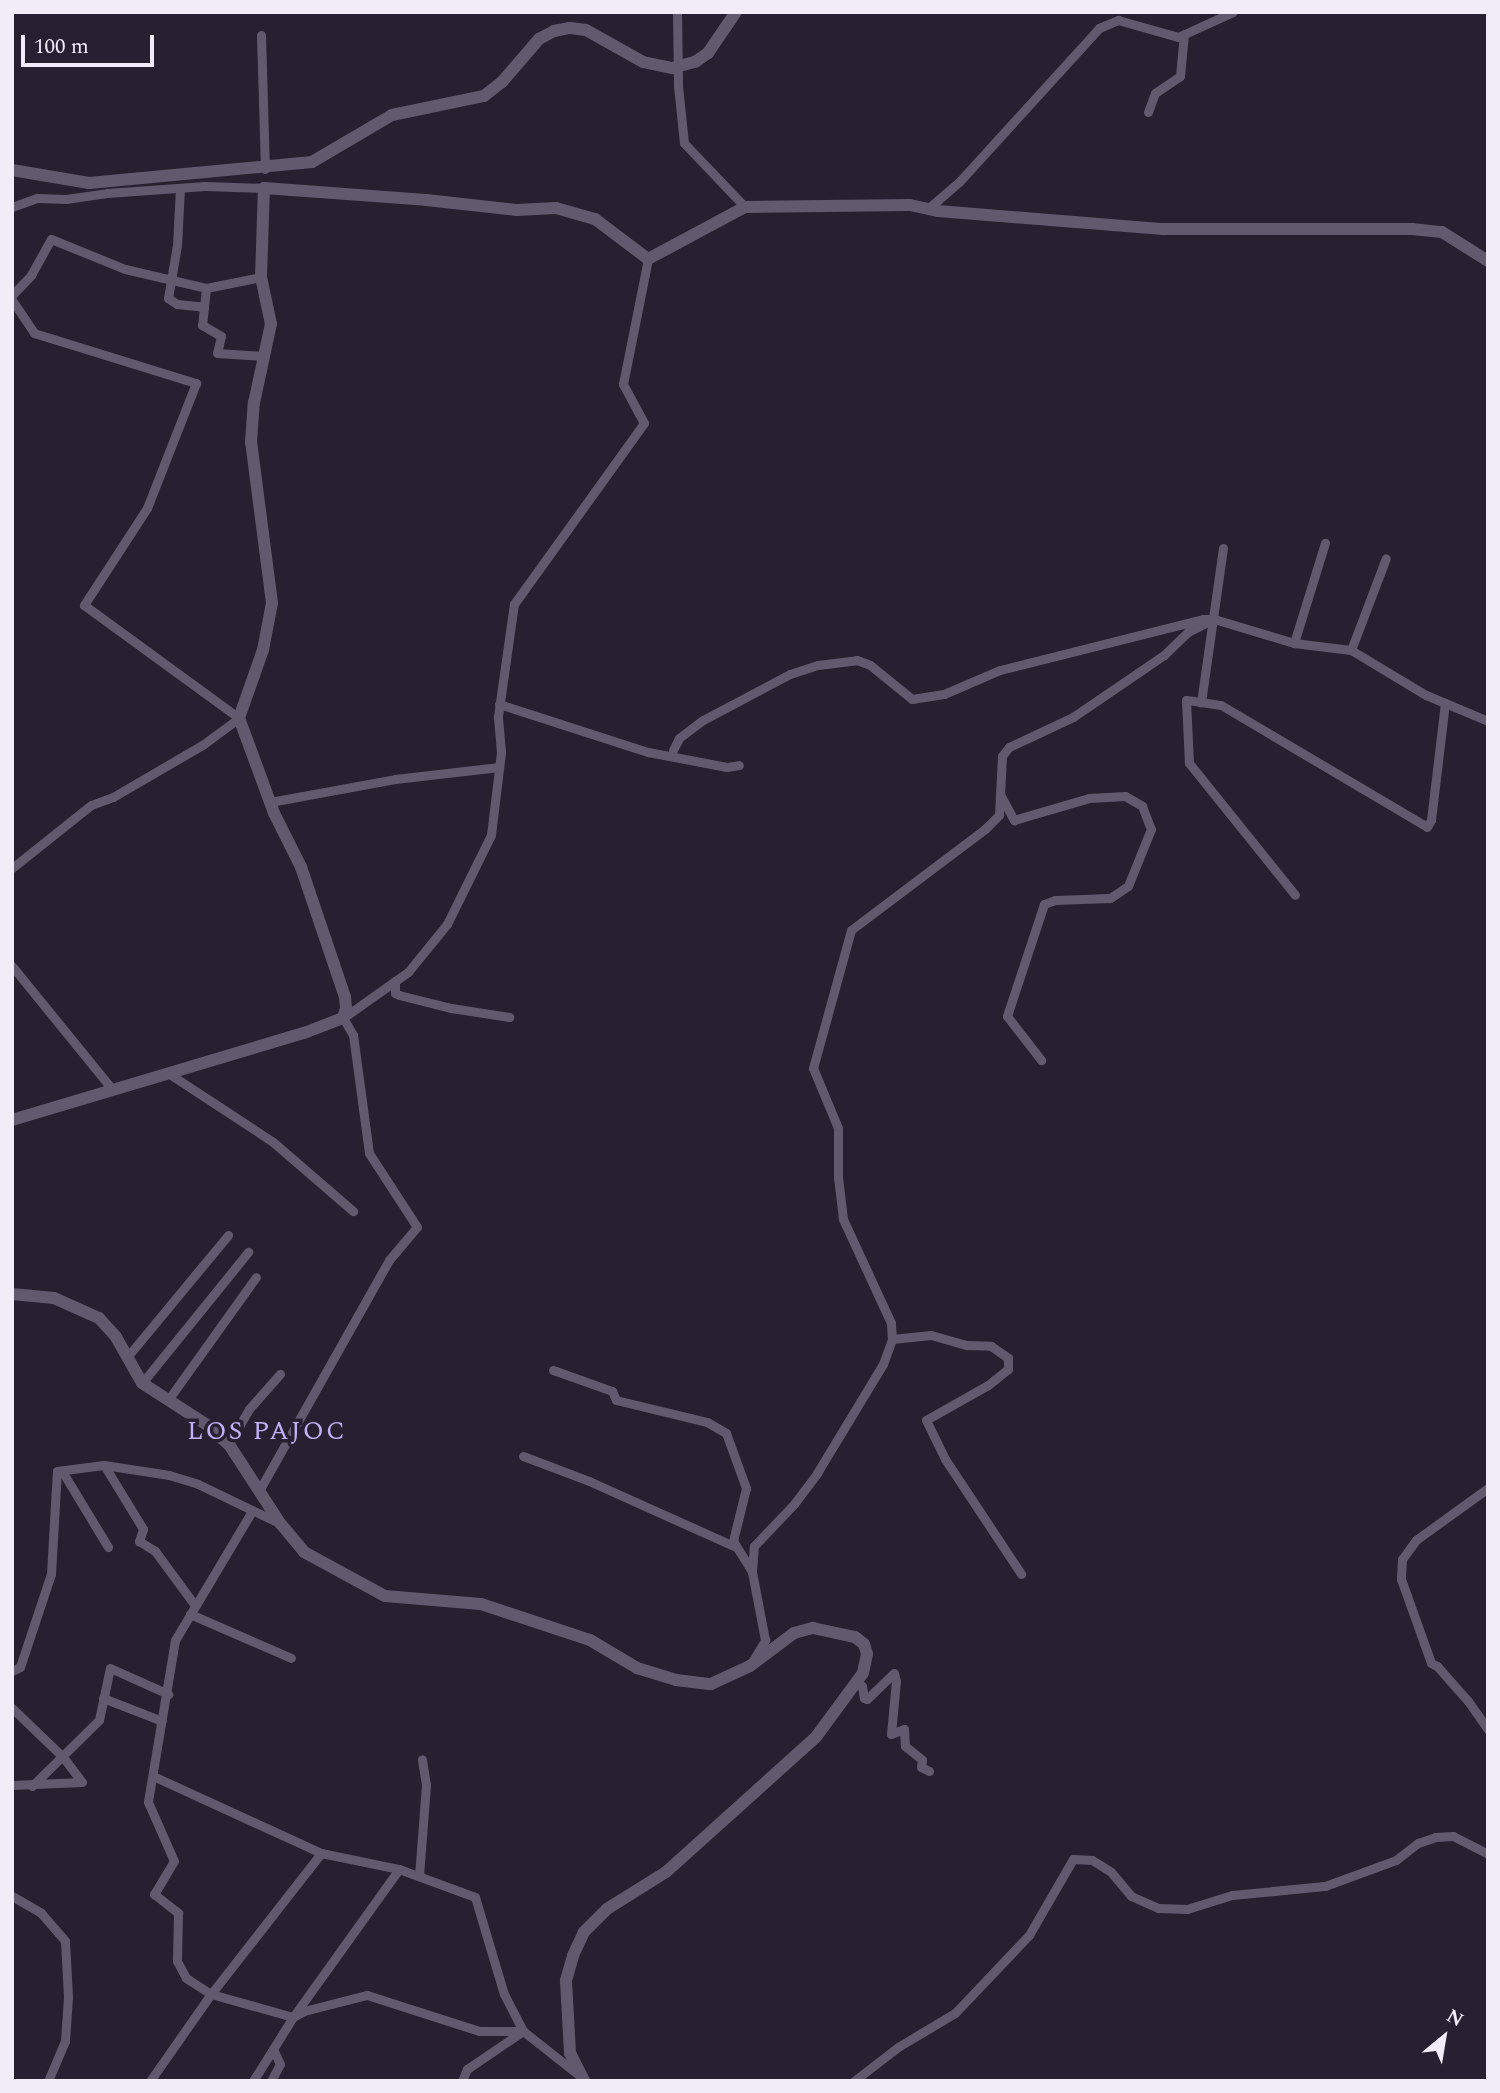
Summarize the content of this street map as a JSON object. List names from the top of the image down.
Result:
{
  "districts": ["LOS PAJOC"],
  "scale_bar": "100 m",
  "north": "top right"
}
